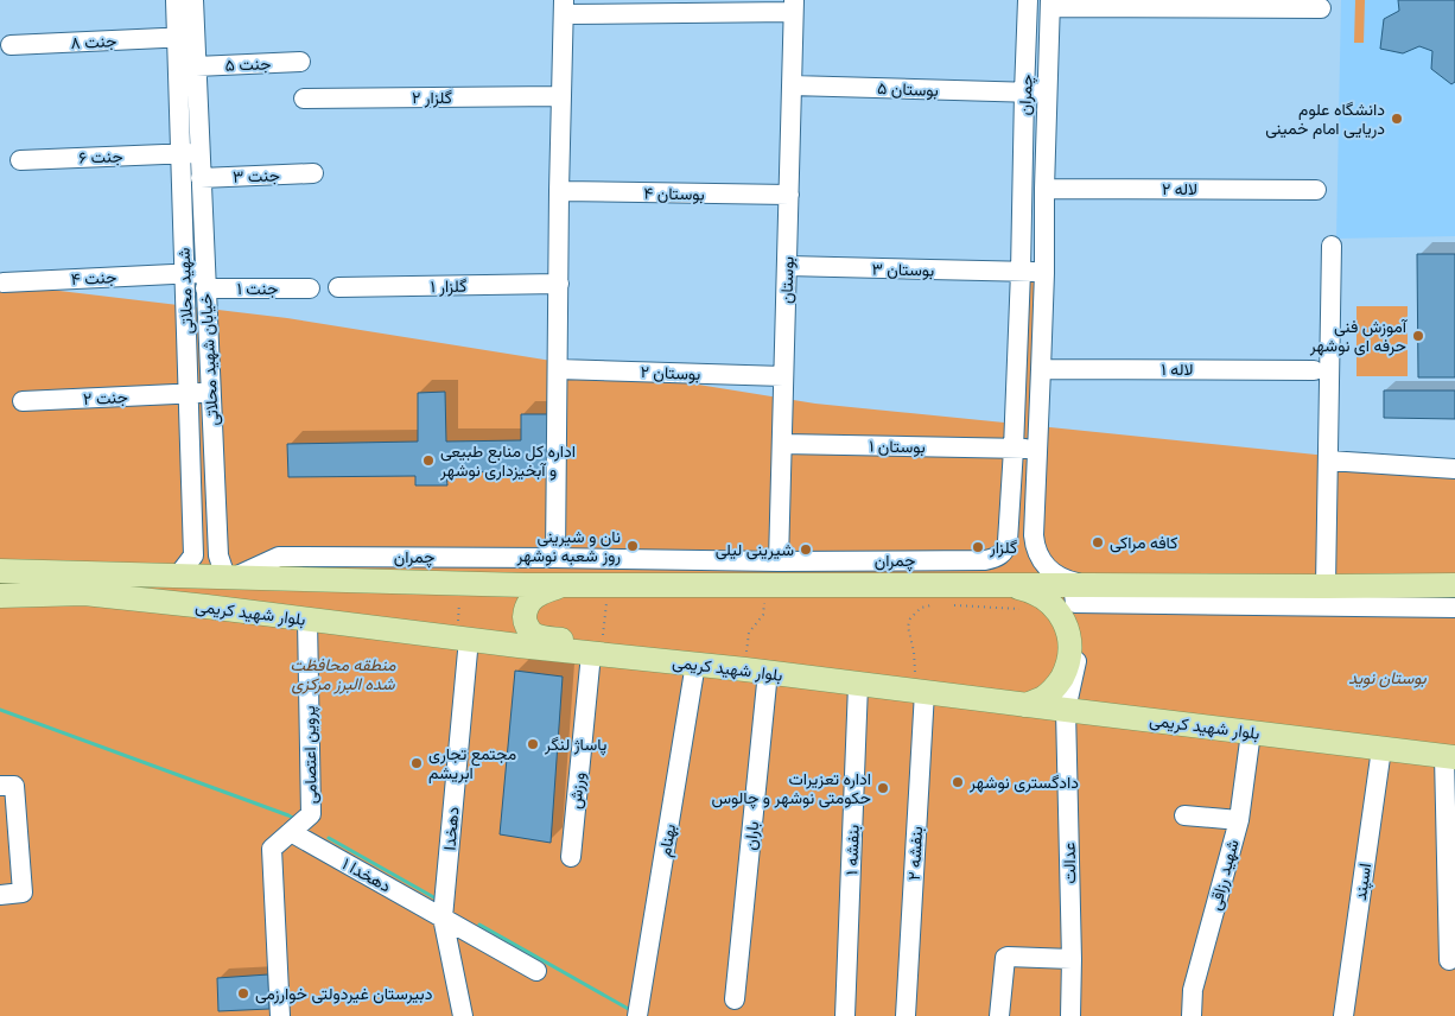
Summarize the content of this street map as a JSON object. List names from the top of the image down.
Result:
{
  "streets": {
    "main road": ["بلوار شهید کریمی"],
    "street": [
      "جنت ۸",
      "جنت ۵",
      "بوستان ۵",
      "چمران",
      "گلزار ۲",
      "جنت ۶",
      "جنت ۳",
      "لاله ۲",
      "بوستان ۴",
      "بوستان ۳",
      "جنت ۴",
      "بوستان",
      "گلزار ۱",
      "جنت ۱",
      "شهید محلاتی",
      "خیابان شهید محلاتی",
      "لاله ۱",
      "بوستان ۲",
      "جنت ۲",
      "بوستان ۱",
      "پروین اعتصامی",
      "ورزش",
      "دهخدا",
      "باران",
      "بهنام",
      "بنفشه ۱",
      "بنفشه ۲",
      "عدالت",
      "دهخدا ۱",
      "شهید رزاقی",
      "اسپند"
    ]
  },
  "crossings": [
    ["جنت ۸", "شهید محلاتی"],
    ["جنت ۸", "خیابان شهید محلاتی"],
    ["جنت ۵", "خیابان شهید محلاتی"],
    ["بوستان ۵", "چمران"],
    ["بوستان ۵", "بوستان"],
    ["چمران", "لاله ۲"],
    ["چمران", "بوستان ۳"],
    ["چمران", "بوستان"],
    ["چمران", "خیابان شهید محلاتی"],
    ["چمران", "لاله ۱"],
    ["چمران", "بوستان ۱"],
    ["چمران", "بلوار شهید کریمی"],
    ["چمران", "عدالت"],
    ["جنت ۶", "شهید محلاتی"],
    ["جنت ۶", "خیابان شهید محلاتی"],
    ["جنت ۳", "خیابان شهید محلاتی"],
    ["بوستان ۴", "بوستان"],
    ["بوستان ۳", "بوستان"],
    ["جنت ۴", "جنت ۱"],
    ["جنت ۴", "شهید محلاتی"],
    ["جنت ۴", "خیابان شهید محلاتی"],
    ["بوستان", "بوستان ۲"],
    ["بوستان", "بوستان ۱"],
    ["جنت ۱", "خیابان شهید محلاتی"],
    ["شهید محلاتی", "خیابان شهید محلاتی"],
    ["شهید محلاتی", "جنت ۲"],
    ["شهید محلاتی", "بلوار شهید کریمی"],
    ["خیابان شهید محلاتی", "جنت ۲"],
    ["خیابان شهید محلاتی", "بلوار شهید کریمی"],
    ["بلوار شهید کریمی", "پروین اعتصامی"],
    ["بلوار شهید کریمی", "ورزش"],
    ["بلوار شهید کریمی", "دهخدا"],
    ["بلوار شهید کریمی", "باران"],
    ["بلوار شهید کریمی", "بهنام"],
    ["بلوار شهید کریمی", "بنفشه ۱"],
    ["بلوار شهید کریمی", "بنفشه ۲"],
    ["بلوار شهید کریمی", "عدالت"],
    ["بلوار شهید کریمی", "شهید رزاقی"],
    ["بلوار شهید کریمی", "اسپند"],
    ["پروین اعتصامی", "دهخدا ۱"],
    ["دهخدا", "دهخدا ۱"]
  ],
  "parks": ["منطقه محافظت شده البرز مرکزی", "بوستان نوید"],
  "places": [
    "دانشگاه علوم دریایی امام خمینی",
    "آموزش فنی حرفه ای نوشهر",
    "اداره كل منابع طبيعی و آبخيزداری نوشهر",
    "کافه مراکی",
    "نان و شیرینی روز شعبه نوشهر",
    "گلزار",
    "شیرینی لیلی",
    "پاساژ لنگر",
    "مجتمع تجاری ابریشم",
    "دادگستری نوشهر",
    "اداره تعزیرات حکومتی نوشهر و چالوس",
    "دبیرستان غیردولتی خوارزمی"
  ]
}
